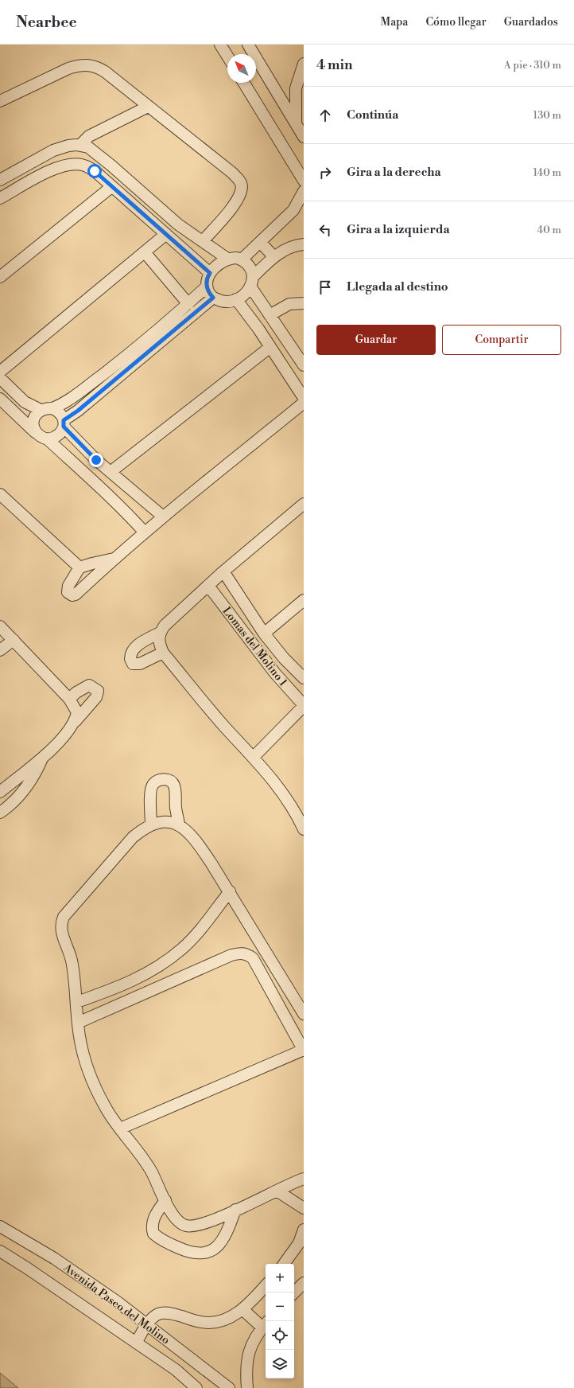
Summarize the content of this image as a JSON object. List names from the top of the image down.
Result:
{
  "streets": {
    "street": ["Lomas del Molino 1", "Avenida Paseo del Molino"]
  },
  "north": "top left",
  "page": {
    "header": "Nearbee",
    "nav": ["Mapa", "Cómo llegar", "Guardados"],
    "heading": ["4 min", "A pie · 310 m"],
    "list": [
      ["Continúa", "130 m"],
      ["Gira a la derecha", "140 m"],
      ["Gira a la izquierda", "40 m"],
      "Llegada al destino"
    ],
    "buttons": ["Guardar", "Compartir"],
    "map_buttons": ["+", "−"]
  }
}
